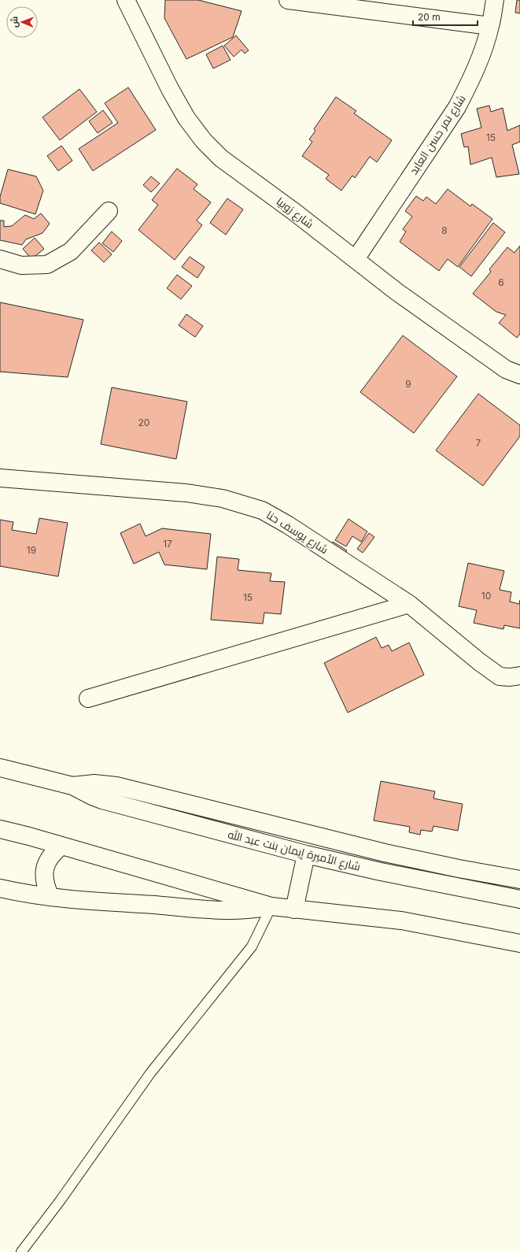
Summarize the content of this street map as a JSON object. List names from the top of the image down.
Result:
{
  "streets": {
    "street": [
      "شارع نمر حسن العابد",
      "شارع زوبيا",
      "شارع يوسف حنا",
      "شارع الأميرة إيمان بنت عبد الله"
    ]
  },
  "crossings": [
    ["شارع نمر حسن العابد", "شارع زوبيا"]
  ],
  "house_numbers": [
    "15",
    "8",
    "6",
    "9",
    "20",
    "7",
    "17",
    "19",
    "10",
    "15"
  ],
  "scale_bar": "20 m",
  "north": "left"
}
